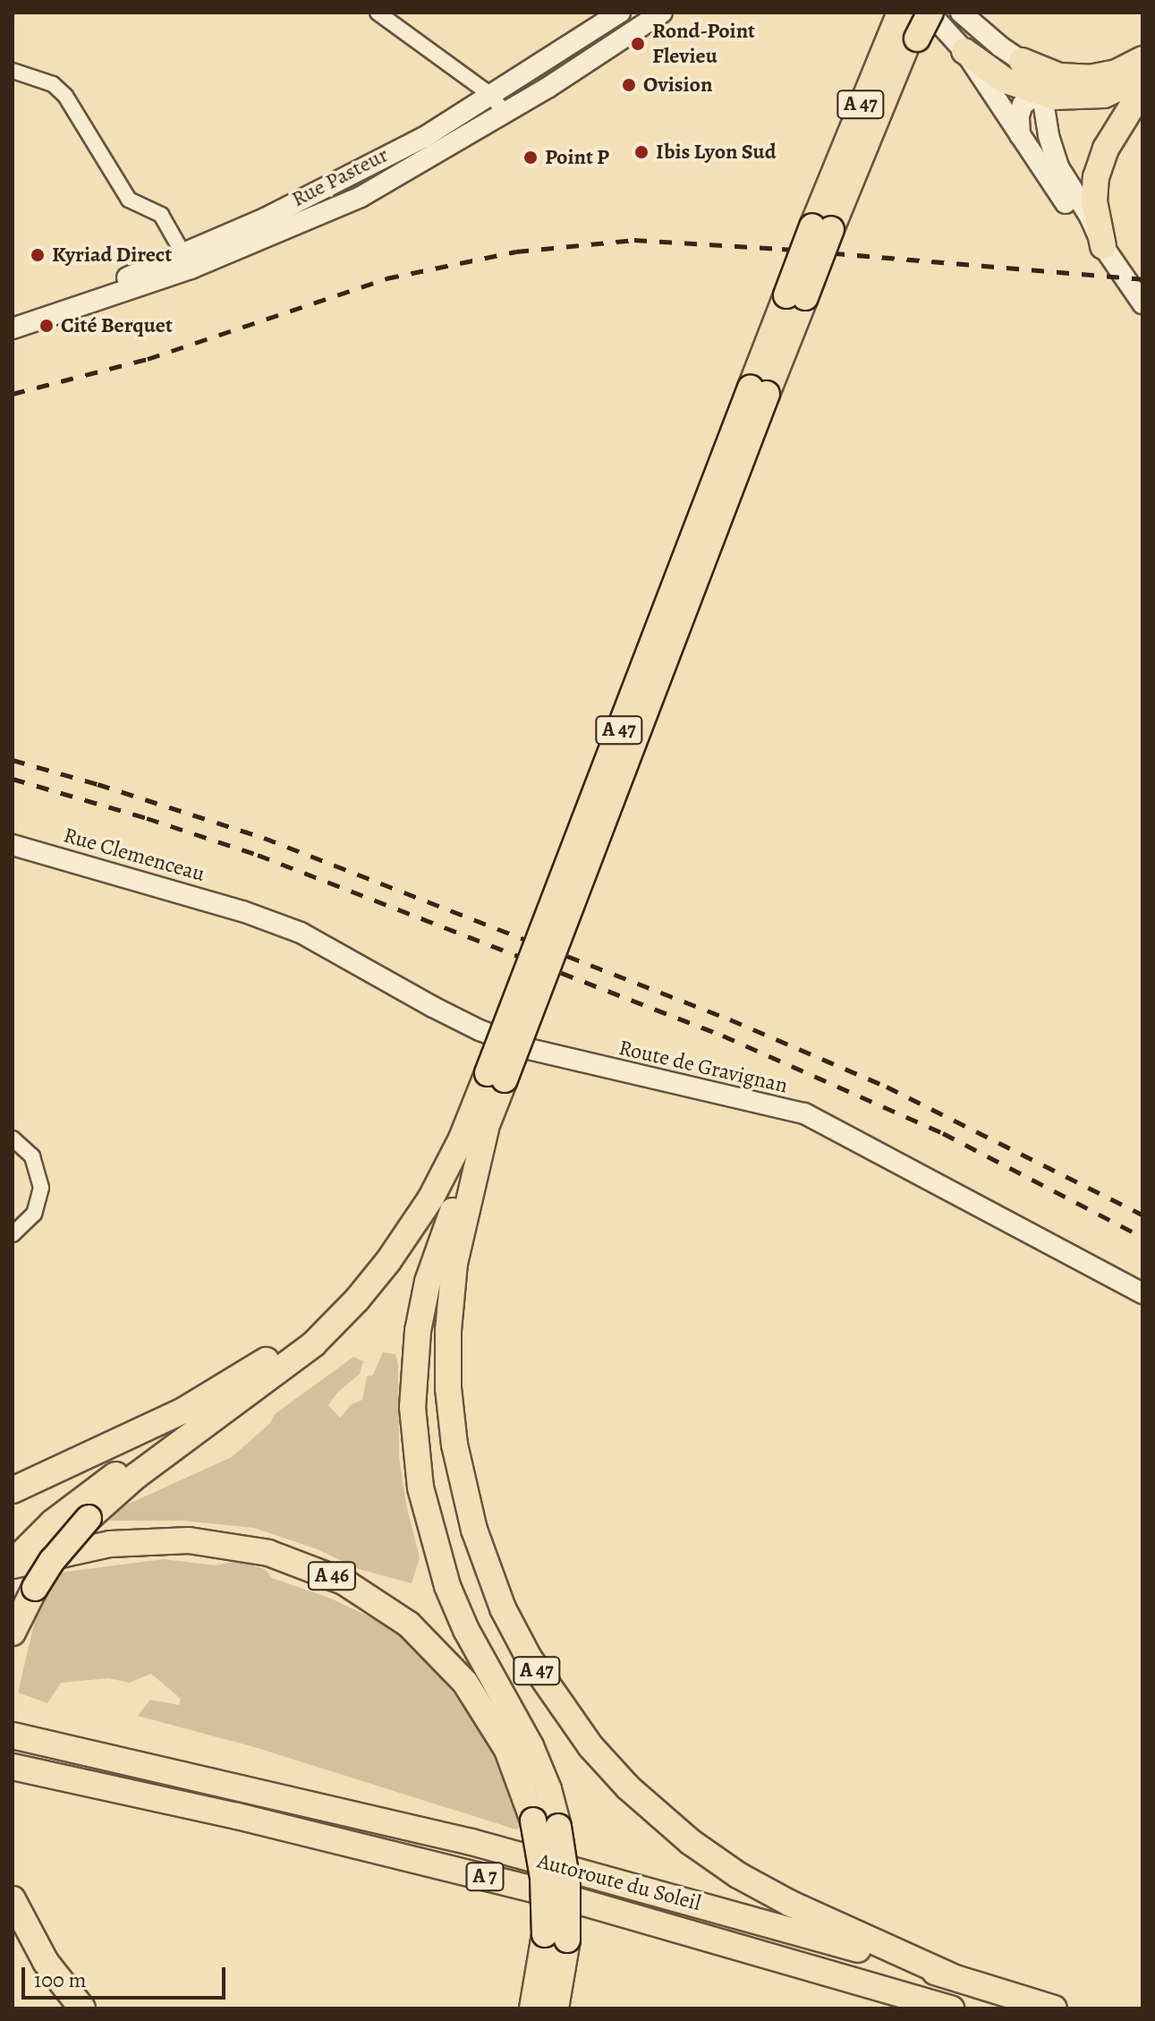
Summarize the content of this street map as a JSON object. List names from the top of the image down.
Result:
{
  "streets": {
    "highway": [
      "A 47",
      "A 46",
      "A 7",
      "Autoroute du Soleil"
    ],
    "main road": ["Rue Pasteur", "Rue Clemenceau", "Route de Gravignan"]
  },
  "crossings": [
    ["A 47", "A 46"],
    ["A 47", "Autoroute du Soleil"],
    ["Rue Clemenceau", "Route de Gravignan"]
  ],
  "places": [
    "Rond-Point Flevieu",
    "Ovision",
    "Ibis Lyon Sud",
    "Point P",
    "Kyriad Direct",
    "Cité Berquet"
  ],
  "scale_bar": "100 m"
}
